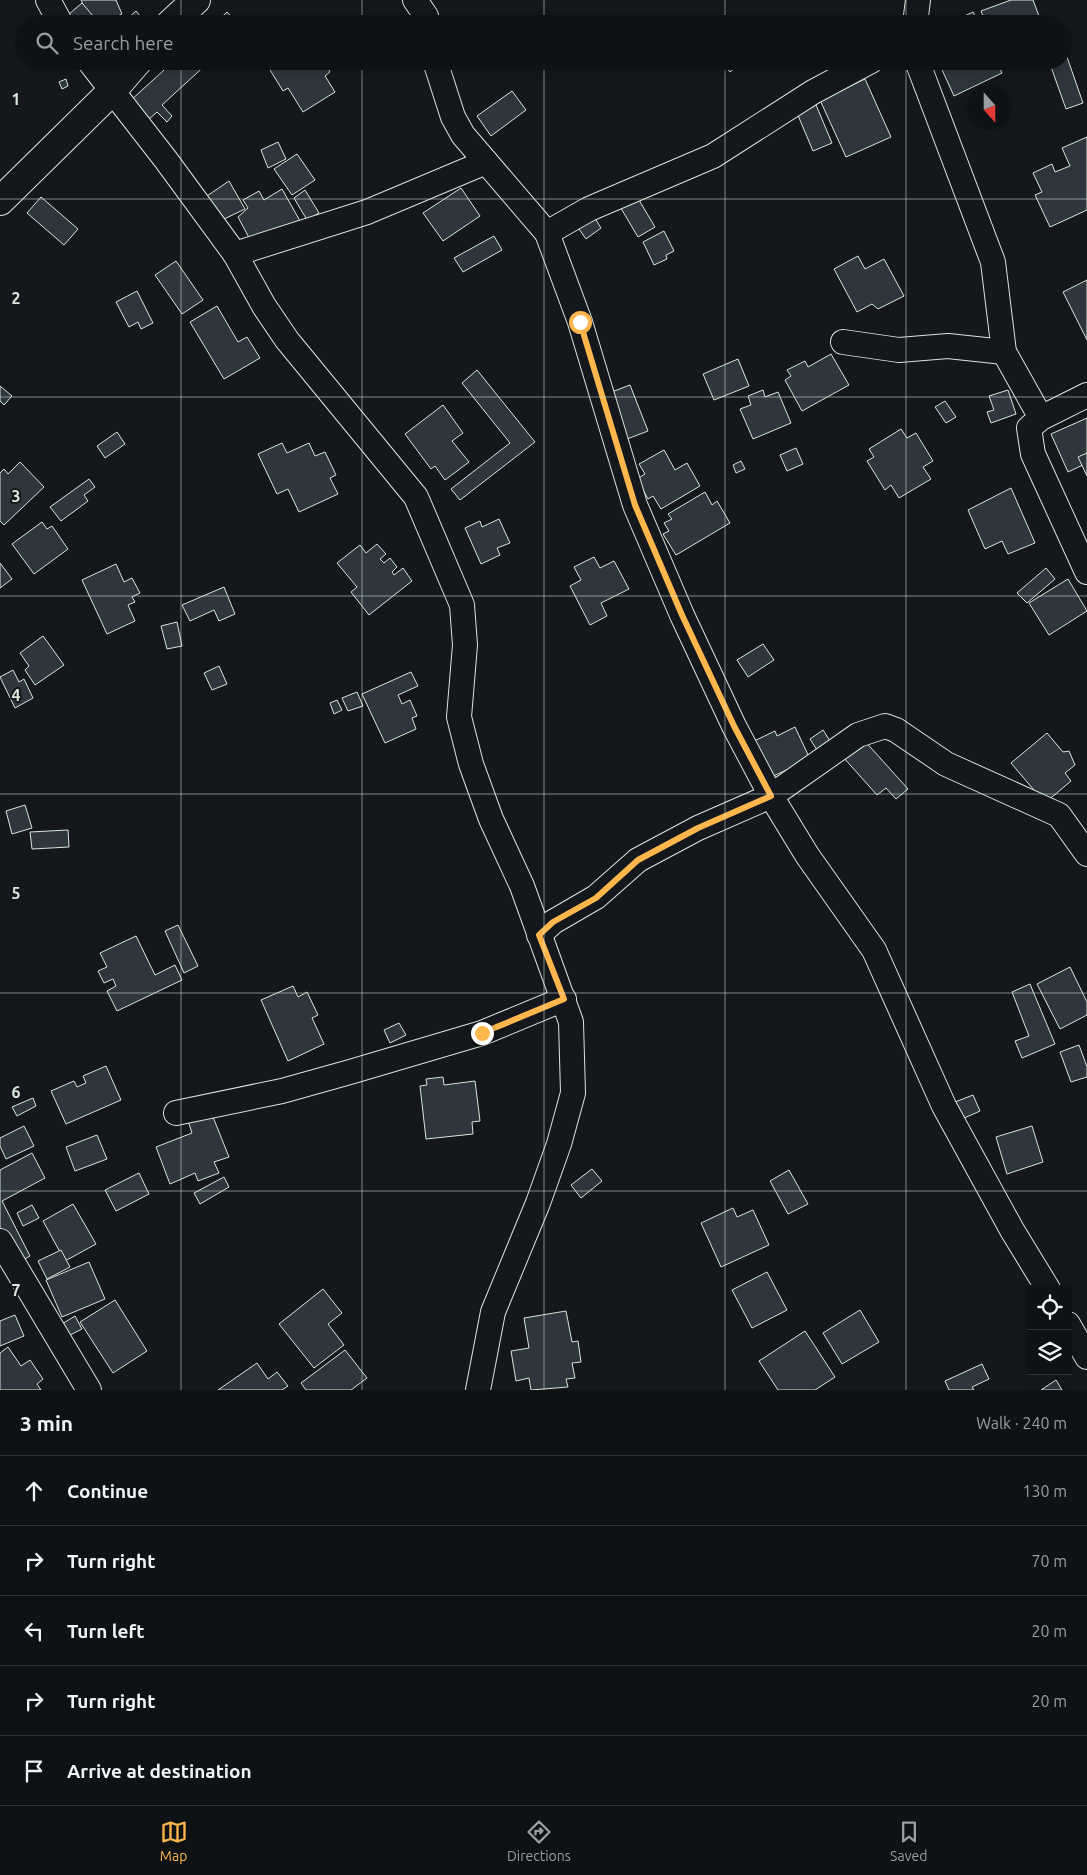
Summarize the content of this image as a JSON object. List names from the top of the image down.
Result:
{
  "north": "bottom",
  "page": {
    "search": "Search here",
    "heading": ["3 min", "Walk · 240 m"],
    "list": [
      ["Continue", "130 m"],
      ["Turn right", "70 m"],
      ["Turn left", "20 m"],
      ["Turn right", "20 m"],
      "Arrive at destination"
    ],
    "nav": ["Map", "Directions", "Saved"]
  },
  "grid": {
    "rows": [
      "1",
      "2",
      "3",
      "4",
      "5",
      "6",
      "7"
    ]
  }
}
